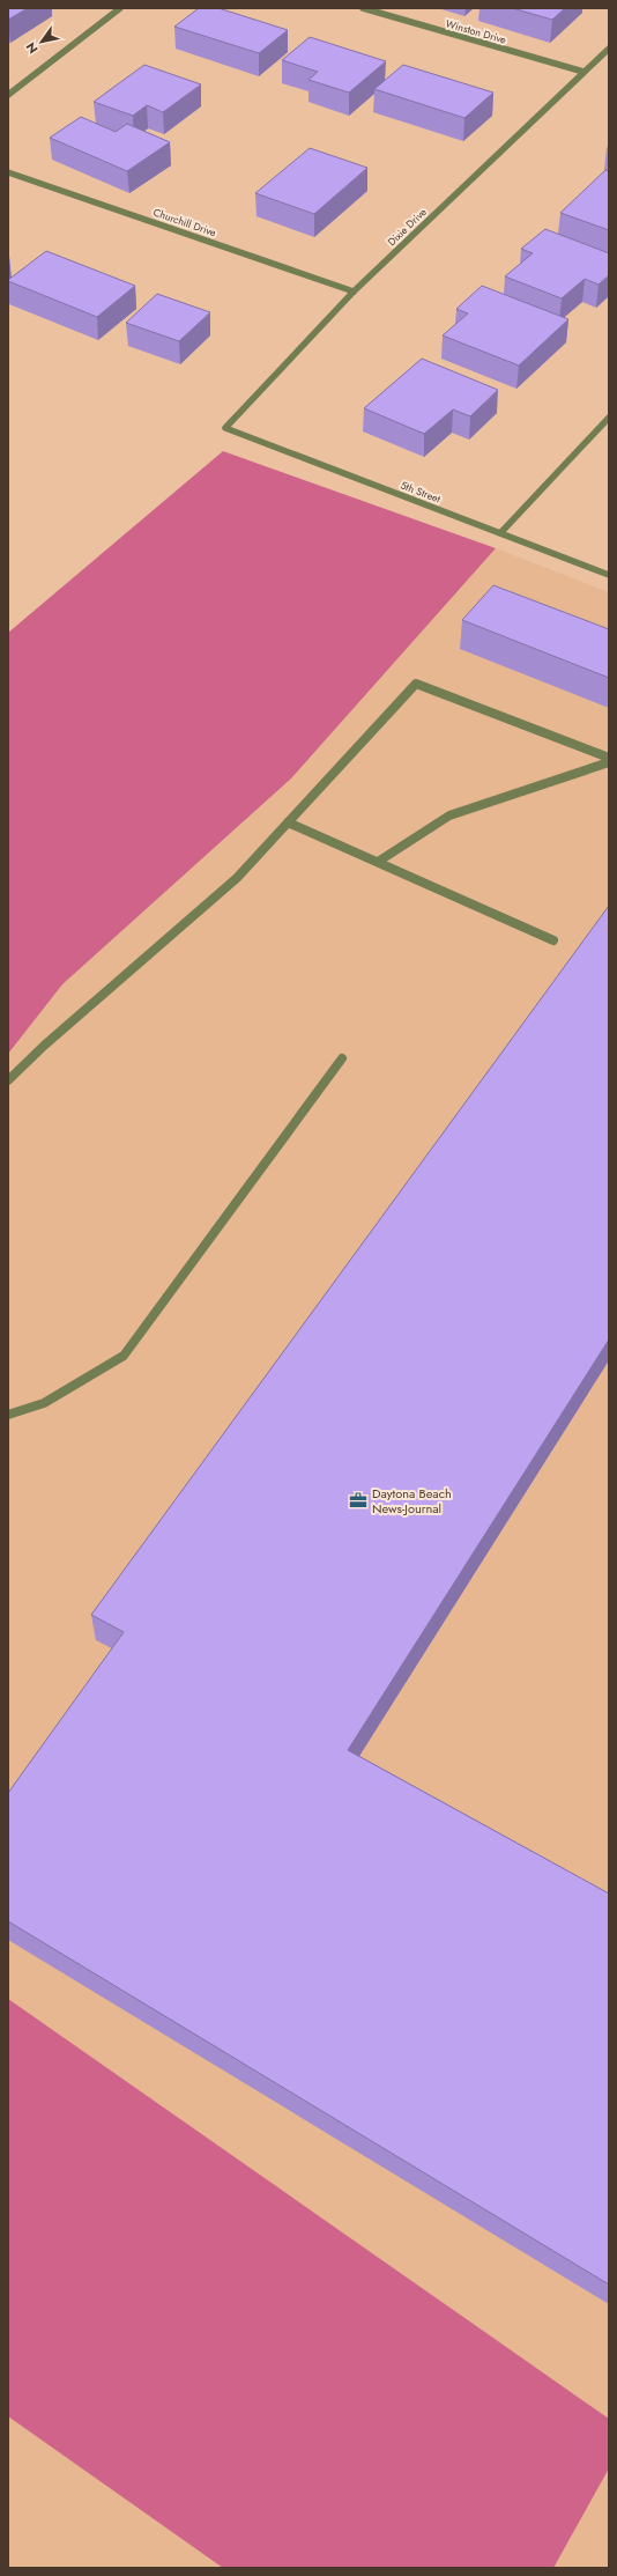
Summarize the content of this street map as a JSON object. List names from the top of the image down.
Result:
{
  "streets": {
    "street": [
      "Winston Drive",
      "Churchill Drive",
      "Dixie Drive",
      "5th Street"
    ]
  },
  "crossings": [
    ["Winston Drive", "Dixie Drive"],
    ["Churchill Drive", "Dixie Drive"],
    ["Dixie Drive", "5th Street"]
  ],
  "places": {
    "office": ["Daytona Beach News-Journal"]
  },
  "north": "bottom left"
}
